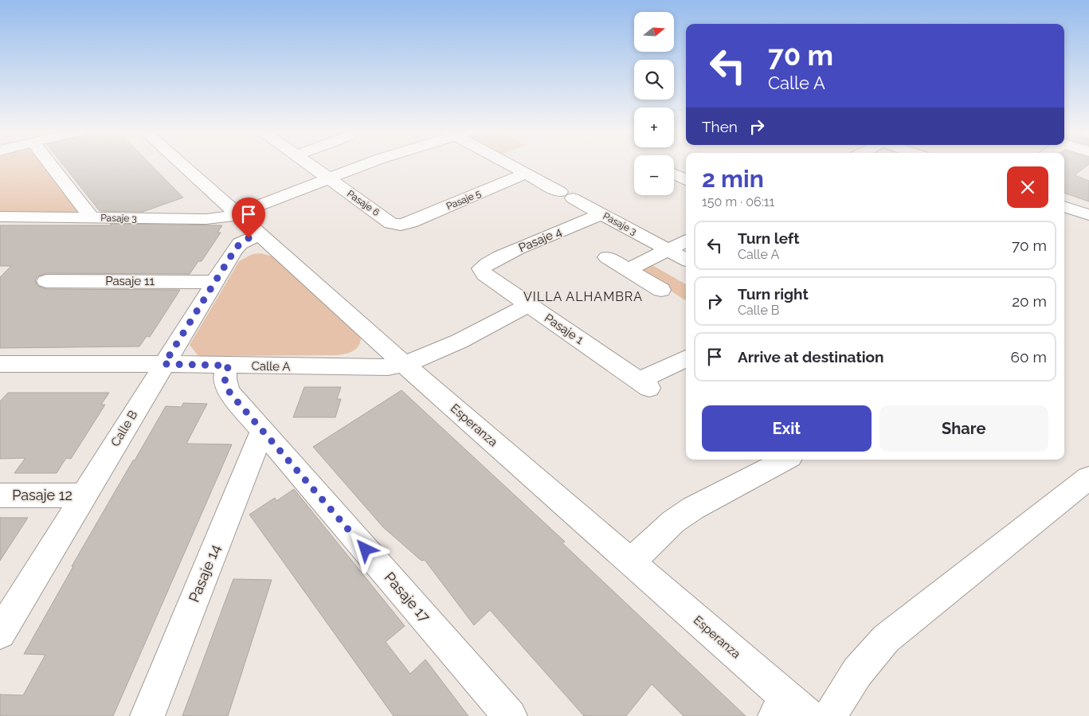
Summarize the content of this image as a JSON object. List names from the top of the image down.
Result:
{
  "streets": {
    "street": [
      "Pasaje 5",
      "Pasaje 6",
      "Pasaje 3",
      "Pasaje 4",
      "Pasaje 11",
      "Pasaje 1",
      "Calle A",
      "Esperanza",
      "Calle B",
      "Pasaje 12",
      "Pasaje 14",
      "Pasaje 17"
    ]
  },
  "crossings": [
    ["Pasaje 5", "Pasaje 6"],
    ["Pasaje 5", "Pasaje 3"],
    ["Pasaje 6", "Pasaje 3"],
    ["Pasaje 3", "Pasaje 4"],
    ["Pasaje 3", "Esperanza"],
    ["Pasaje 4", "Pasaje 1"],
    ["Pasaje 11", "Calle B"],
    ["Pasaje 1", "Calle A"],
    ["Calle A", "Esperanza"],
    ["Calle A", "Calle B"],
    ["Calle A", "Pasaje 17"],
    ["Esperanza", "Calle B"],
    ["Calle B", "Pasaje 12"],
    ["Pasaje 14", "Pasaje 17"]
  ],
  "districts": ["VILLA ALHAMBRA"],
  "north": "right",
  "page": {
    "map_buttons": ["+", "−"],
    "turn": ["70 m", "Calle A"],
    "then": "Then",
    "heading": ["2 min", "150 m · 06:11"],
    "list": [
      {
        "name": "Turn left",
        "note": "Calle A",
        "value": "70 m"
      },
      {
        "name": "Turn right",
        "note": "Calle B",
        "value": "20 m"
      },
      {
        "name": "Arrive at destination",
        "value": "60 m"
      }
    ],
    "buttons": ["Exit", "Share"]
  }
}
